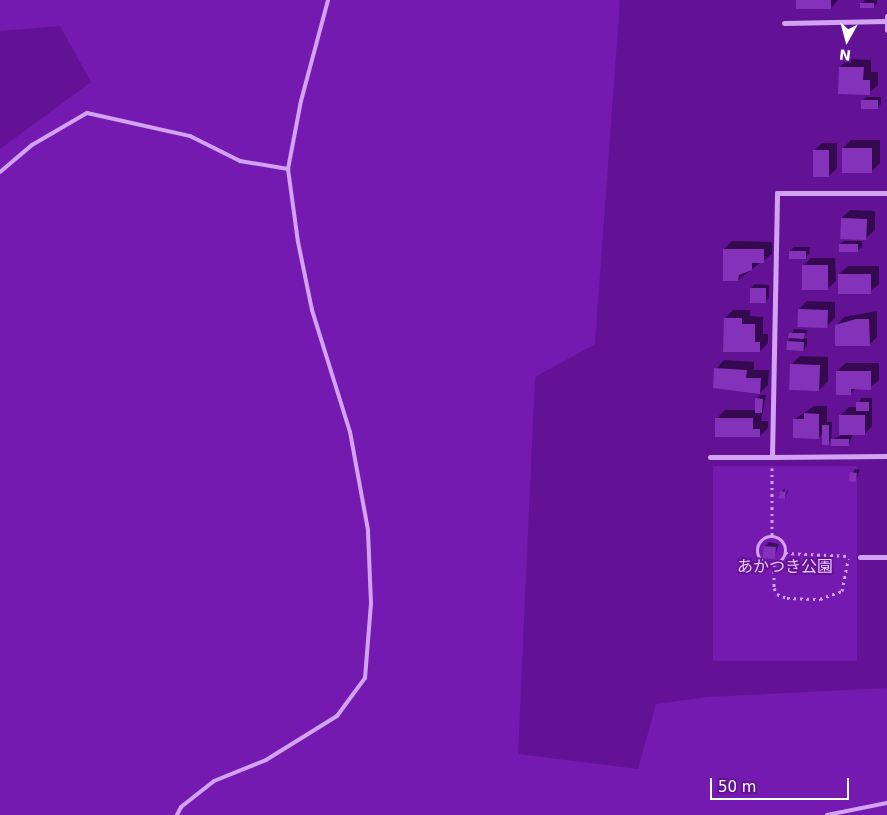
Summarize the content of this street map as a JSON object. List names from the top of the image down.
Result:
{
  "parks": ["あかつき公園"],
  "scale_bar": "50 m",
  "north": "bottom"
}
